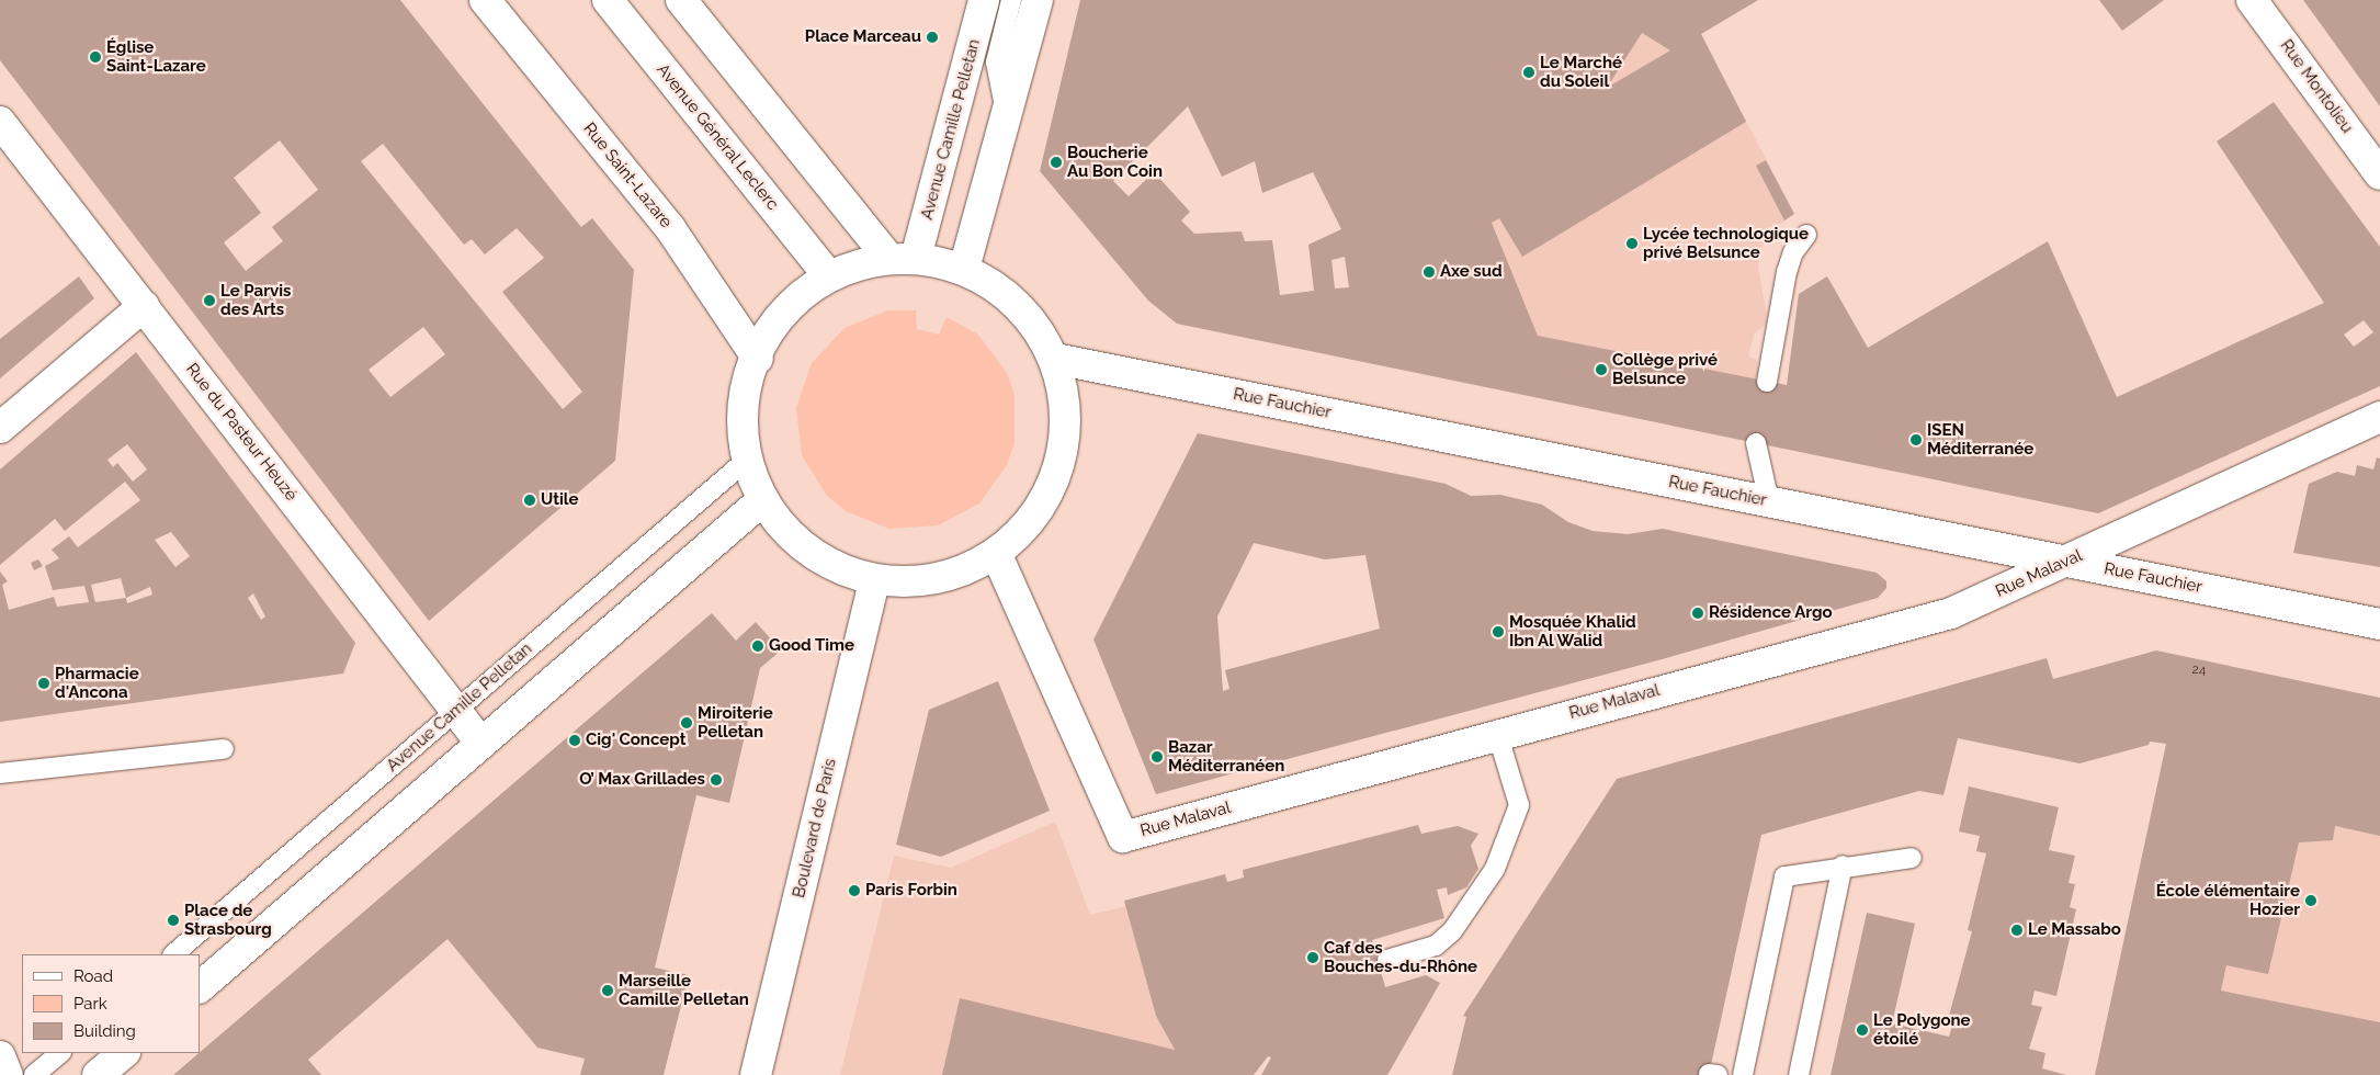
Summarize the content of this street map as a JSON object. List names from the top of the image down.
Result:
{
  "streets": {
    "street": [
      "Rue Montolieu",
      "Avenue Camille Pelletan",
      "Avenue Général Leclerc",
      "Rue Saint-Lazare",
      "Rue Fauchier",
      "Rue du Pasteur Heuzé",
      "Rue Malaval",
      "Boulevard de Paris"
    ]
  },
  "crossings": [
    ["Avenue Camille Pelletan", "Rue du Pasteur Heuzé"],
    ["Rue Fauchier", "Rue Malaval"]
  ],
  "places": [
    "Place Marceau",
    "Église Saint-Lazare",
    "Le Marché du Soleil",
    "Boucherie Au Bon Coin",
    "Lycée technologique privé Belsunce",
    "Axe sud",
    "Le Parvis des Arts",
    "Collège privé Belsunce",
    "ISEN Méditerranée",
    "Utile",
    "Résidence Argo",
    "Mosquée Khalid Ibn Al Walid",
    "Good Time",
    "Pharmacie d'Ancona",
    "Miroiterie Pelletan",
    "Cig' Concept",
    "Bazar Méditerranéen",
    "O’ Max Grillades",
    "Paris Forbin",
    "École élémentaire Hozier",
    "Place de Strasbourg",
    "Le Massabo",
    "Caf des Bouches-du-Rhône",
    "Marseille Camille Pelletan",
    "Le Polygone étoilé"
  ],
  "house_numbers": ["24"],
  "legend": ["Road", "Park", "Building"]
}
